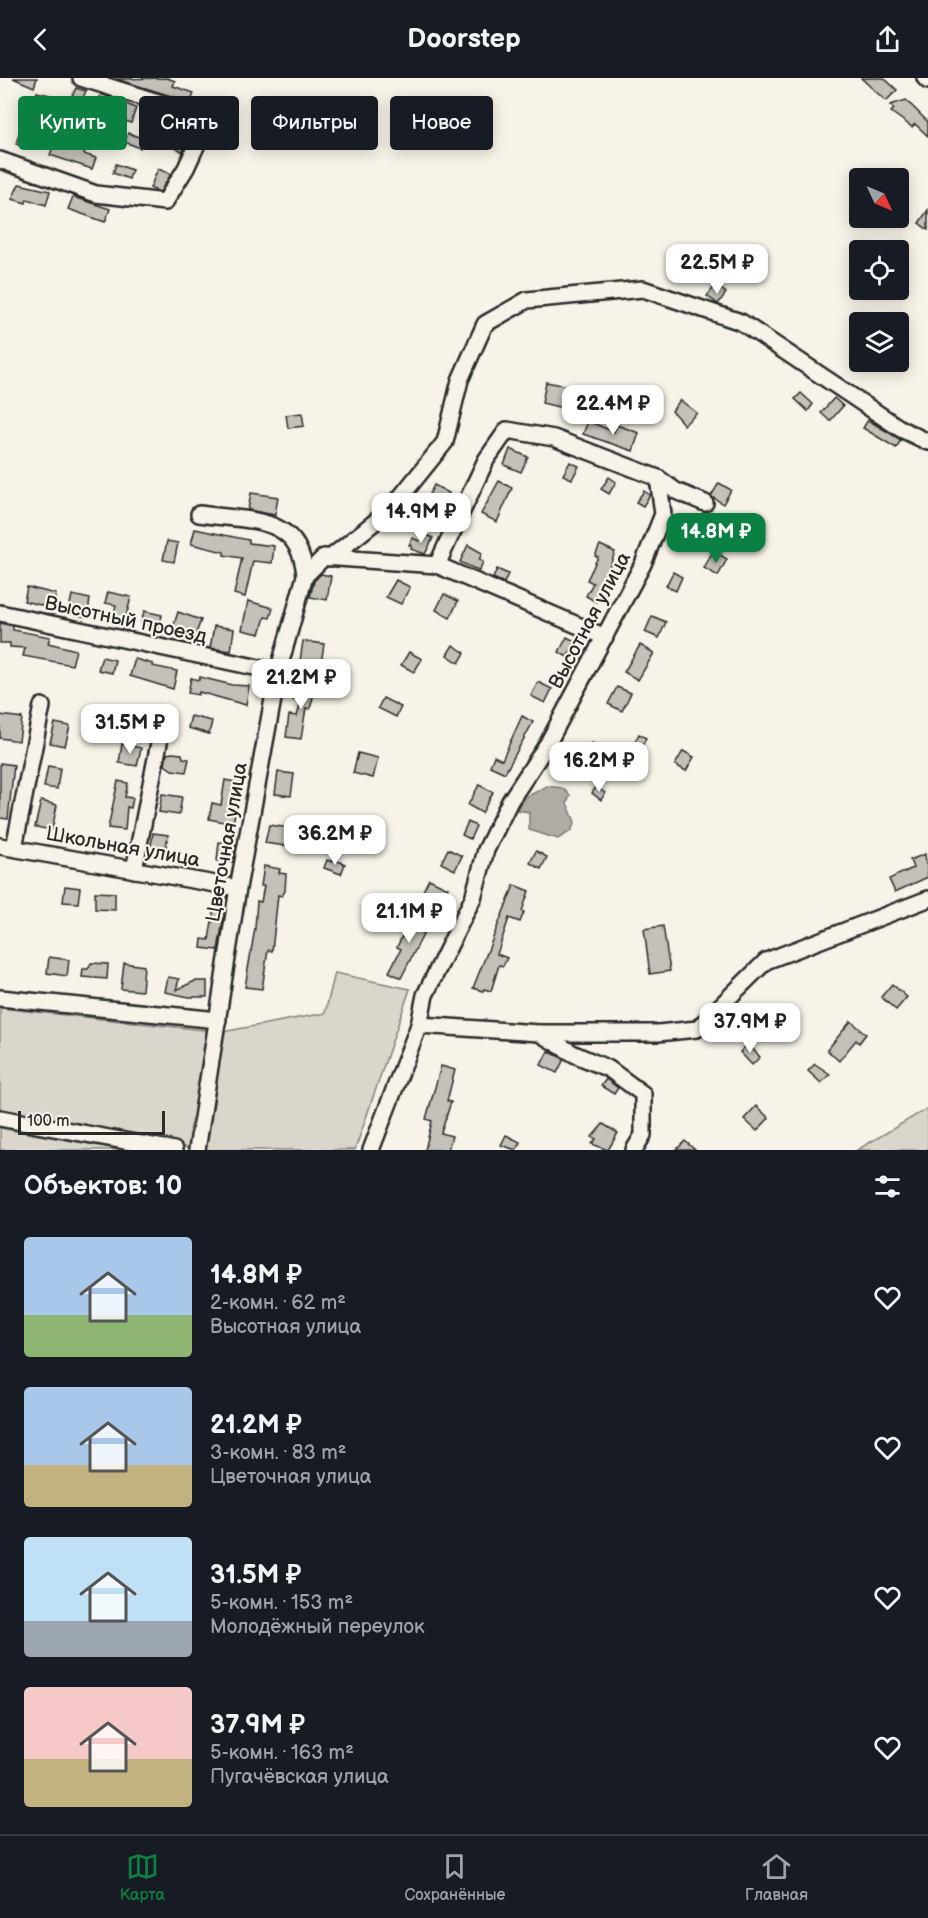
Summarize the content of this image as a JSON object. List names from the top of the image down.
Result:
{
  "streets": {
    "street": [
      "Высотный проезд",
      "Высотная улица",
      "Цветочная улица",
      "Школьная улица"
    ]
  },
  "crossings": [
    ["Высотный проезд", "Цветочная улица"],
    ["Цветочная улица", "Школьная улица"]
  ],
  "scale_bar": "100 m",
  "north": "bottom right",
  "page": {
    "header": "Doorstep",
    "chip": [
      "Купить",
      "Снять",
      "Фильтры",
      "Новое"
    ],
    "price": [
      "22.5M ₽",
      "22.4M ₽",
      "14.9M ₽",
      "14.8M ₽",
      "21.2M ₽",
      "31.5M ₽",
      "16.2M ₽",
      "36.2M ₽",
      "21.1M ₽",
      "37.9M ₽"
    ],
    "scale": "100 m",
    "heading": "Объектов: 10",
    "list": [
      {
        "name": "14.8M ₽",
        "note": "2-комн. · 62 m² · Высотная улица"
      },
      {
        "name": "21.2M ₽",
        "note": "3-комн. · 83 m² · Цветочная улица"
      },
      {
        "name": "31.5M ₽",
        "note": "5-комн. · 153 m² · Молодёжный переулок"
      },
      {
        "name": "37.9M ₽",
        "note": "5-комн. · 163 m² · Пугачёвская улица"
      }
    ],
    "tabs": ["Карта", "Сохранённые", "Главная"]
  }
}
